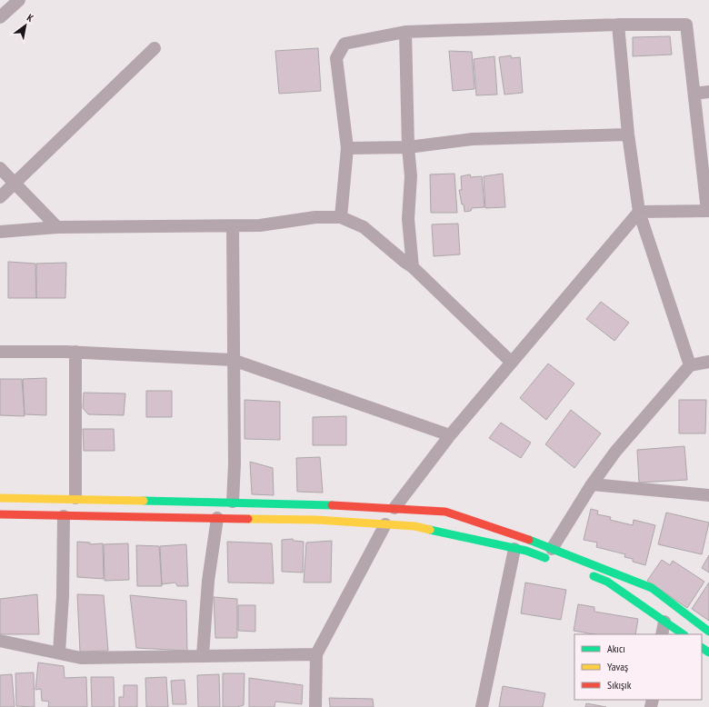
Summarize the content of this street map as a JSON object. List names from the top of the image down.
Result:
{
  "legend": ["Akıcı", "Yavaş", "Sıkışık"],
  "north": "top right"
}
